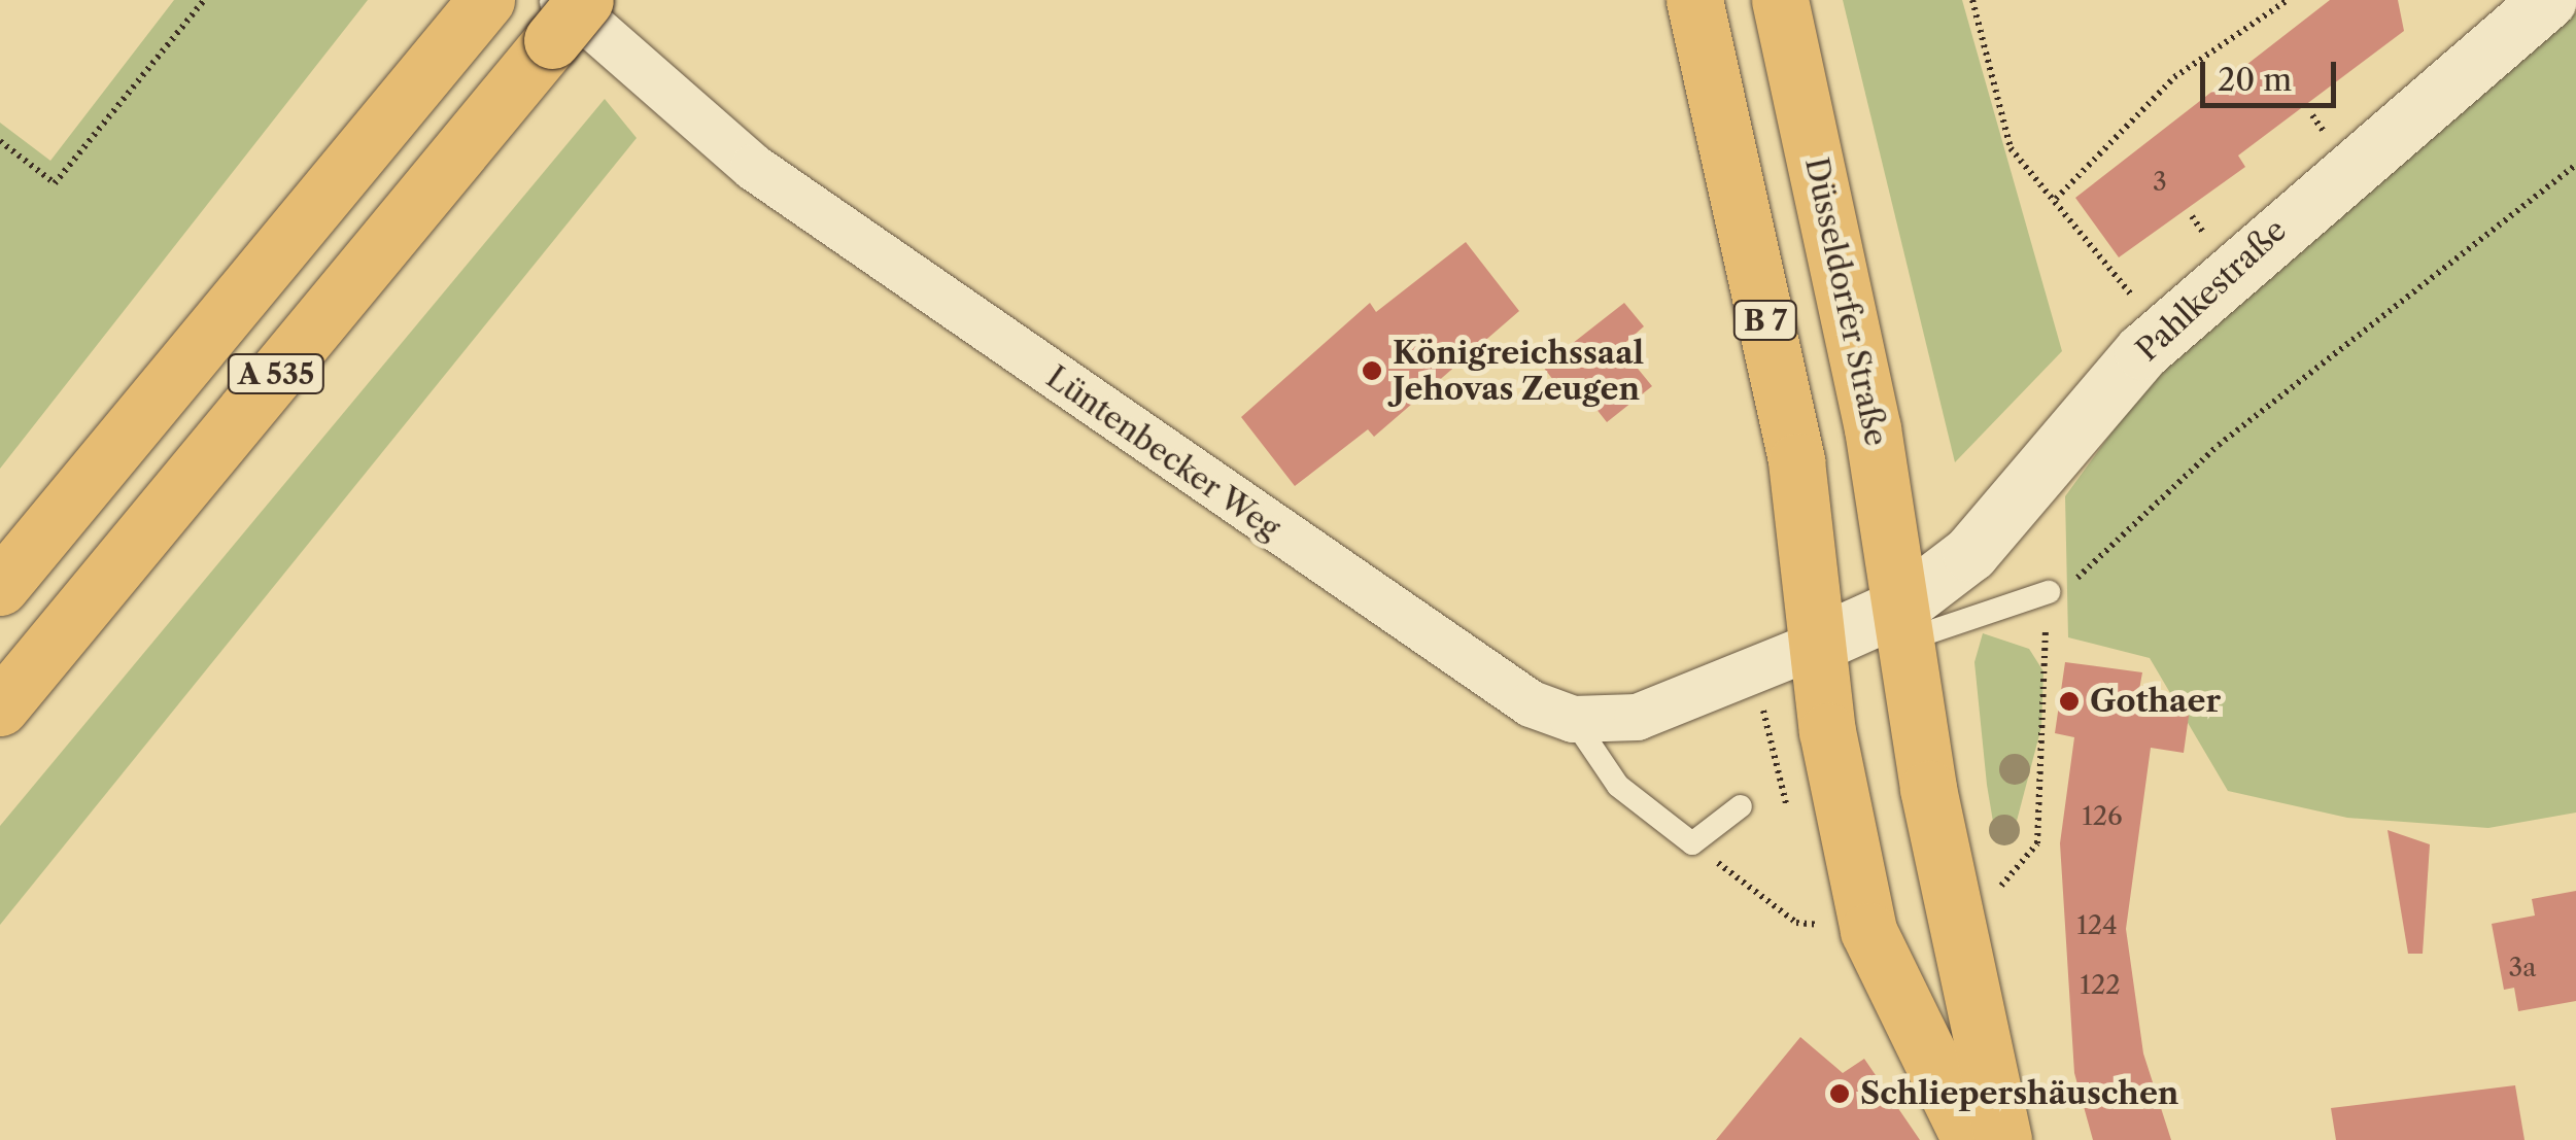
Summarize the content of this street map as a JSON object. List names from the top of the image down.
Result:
{
  "streets": {
    "main road": ["Düsseldorfer Straße", "B 7", "A 535"],
    "street": ["Pahlkestraße", "Lüntenbecker Weg"]
  },
  "crossings": [
    ["Pahlkestraße", "Düsseldorfer Straße"],
    ["B 7", "Lüntenbecker Weg"],
    ["A 535", "Lüntenbecker Weg"]
  ],
  "places": ["Königreichssaal Jehovas Zeugen", "Gothaer", "Schliepershäuschen"],
  "house_numbers": [
    "3",
    "126",
    "124",
    "3a",
    "122"
  ],
  "scale_bar": "20 m"
}
